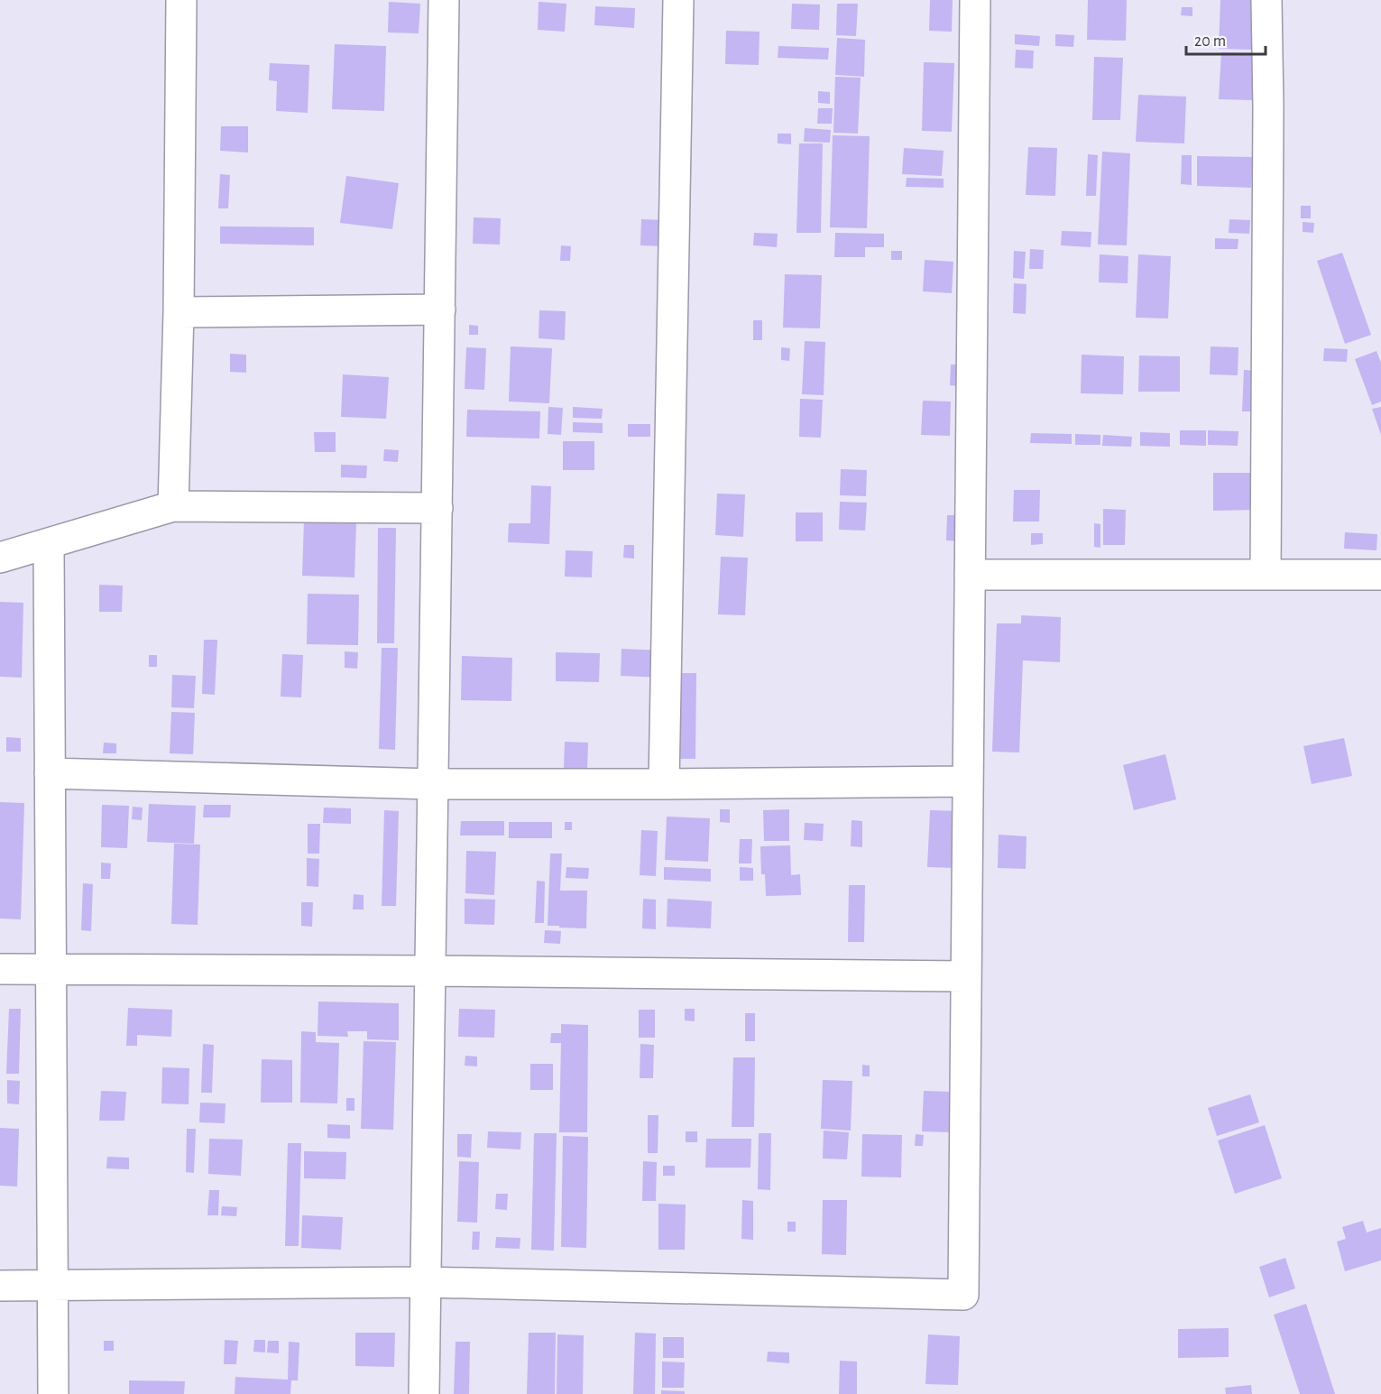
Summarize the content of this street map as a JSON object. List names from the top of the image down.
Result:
{
  "scale_bar": "20 m"
}
